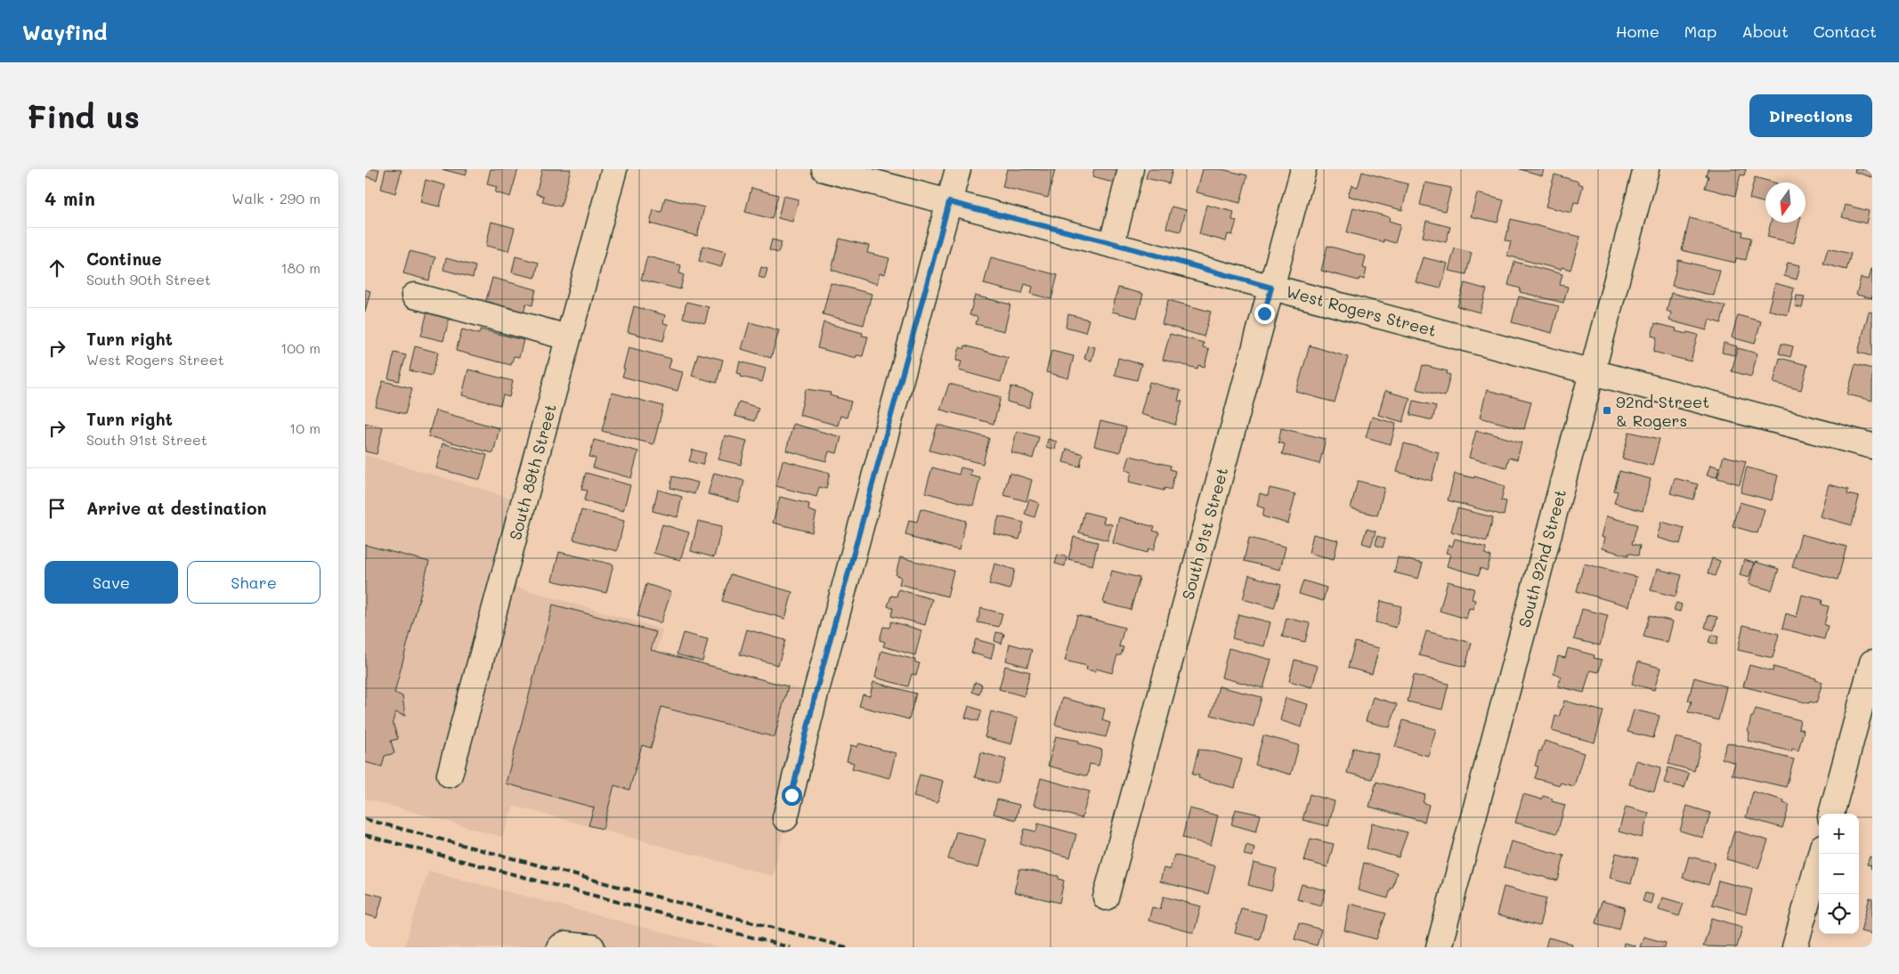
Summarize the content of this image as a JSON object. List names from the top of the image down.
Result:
{
  "streets": {
    "street": [
      "West Rogers Street",
      "South 89th Street",
      "South 91st Street",
      "South 92nd Street"
    ]
  },
  "crossings": [
    ["West Rogers Street", "South 91st Street"],
    ["West Rogers Street", "South 92nd Street"]
  ],
  "places": {
    "transit": ["92nd Street & Rogers"]
  },
  "north": "bottom",
  "page": {
    "header": "Wayfind",
    "nav": [
      "Home",
      "Map",
      "About",
      "Contact"
    ],
    "buttons": [
      "Directions",
      ["Save", "Share"]
    ],
    "title": "Find us",
    "heading": ["4 min", "Walk · 290 m"],
    "list": [
      ["Continue", "South 90th Street", "180 m"],
      ["Turn right", "West Rogers Street", "100 m"],
      ["Turn right", "South 91st Street", "10 m"],
      "Arrive at destination"
    ],
    "map_buttons": ["+", "−"]
  }
}
